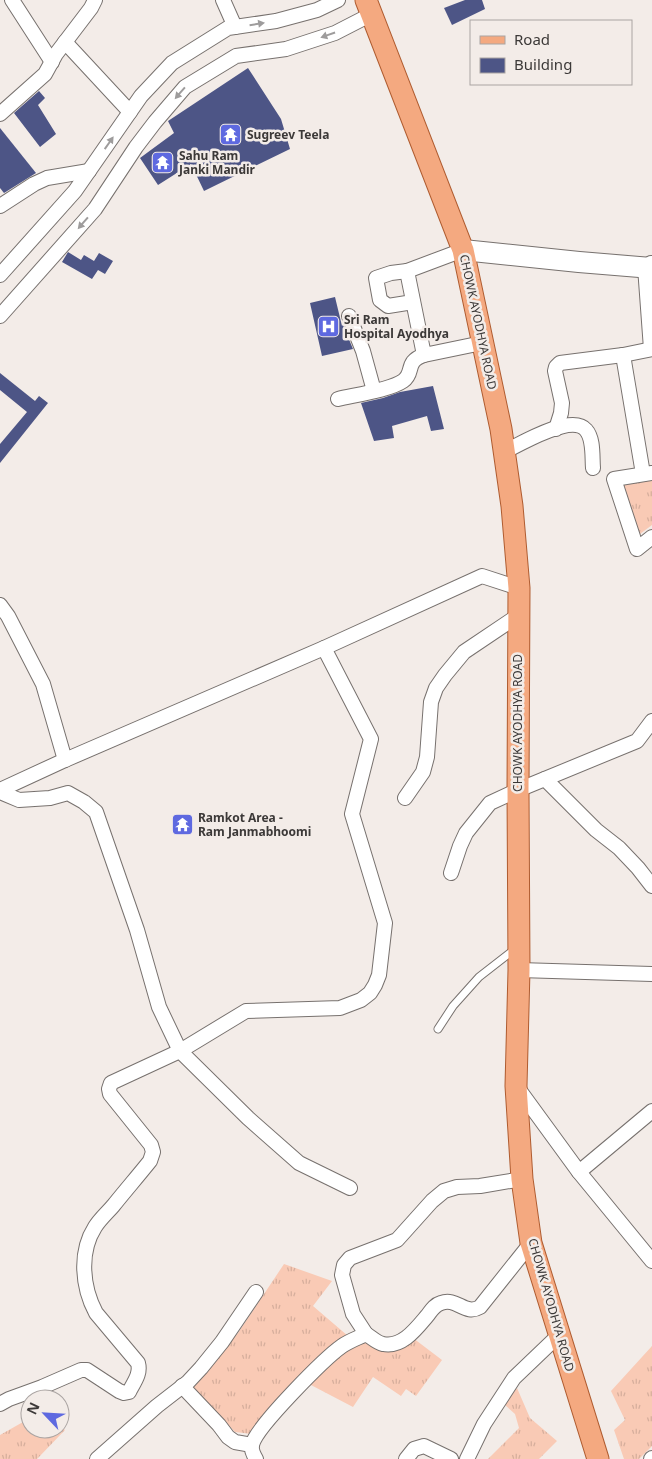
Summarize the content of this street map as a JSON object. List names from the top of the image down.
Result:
{
  "streets": {
    "main road": ["CHOWK AYODHYA ROAD"]
  },
  "places": {
    "temple": ["Sugreev Teela", "Sahu Ram Janki Mandir", "Ramkot Area - Ram Janmabhoomi"],
    "hospital": ["Sri Ram Hospital Ayodhya"]
  },
  "legend": ["Road", "Building"],
  "north": "top left"
}
